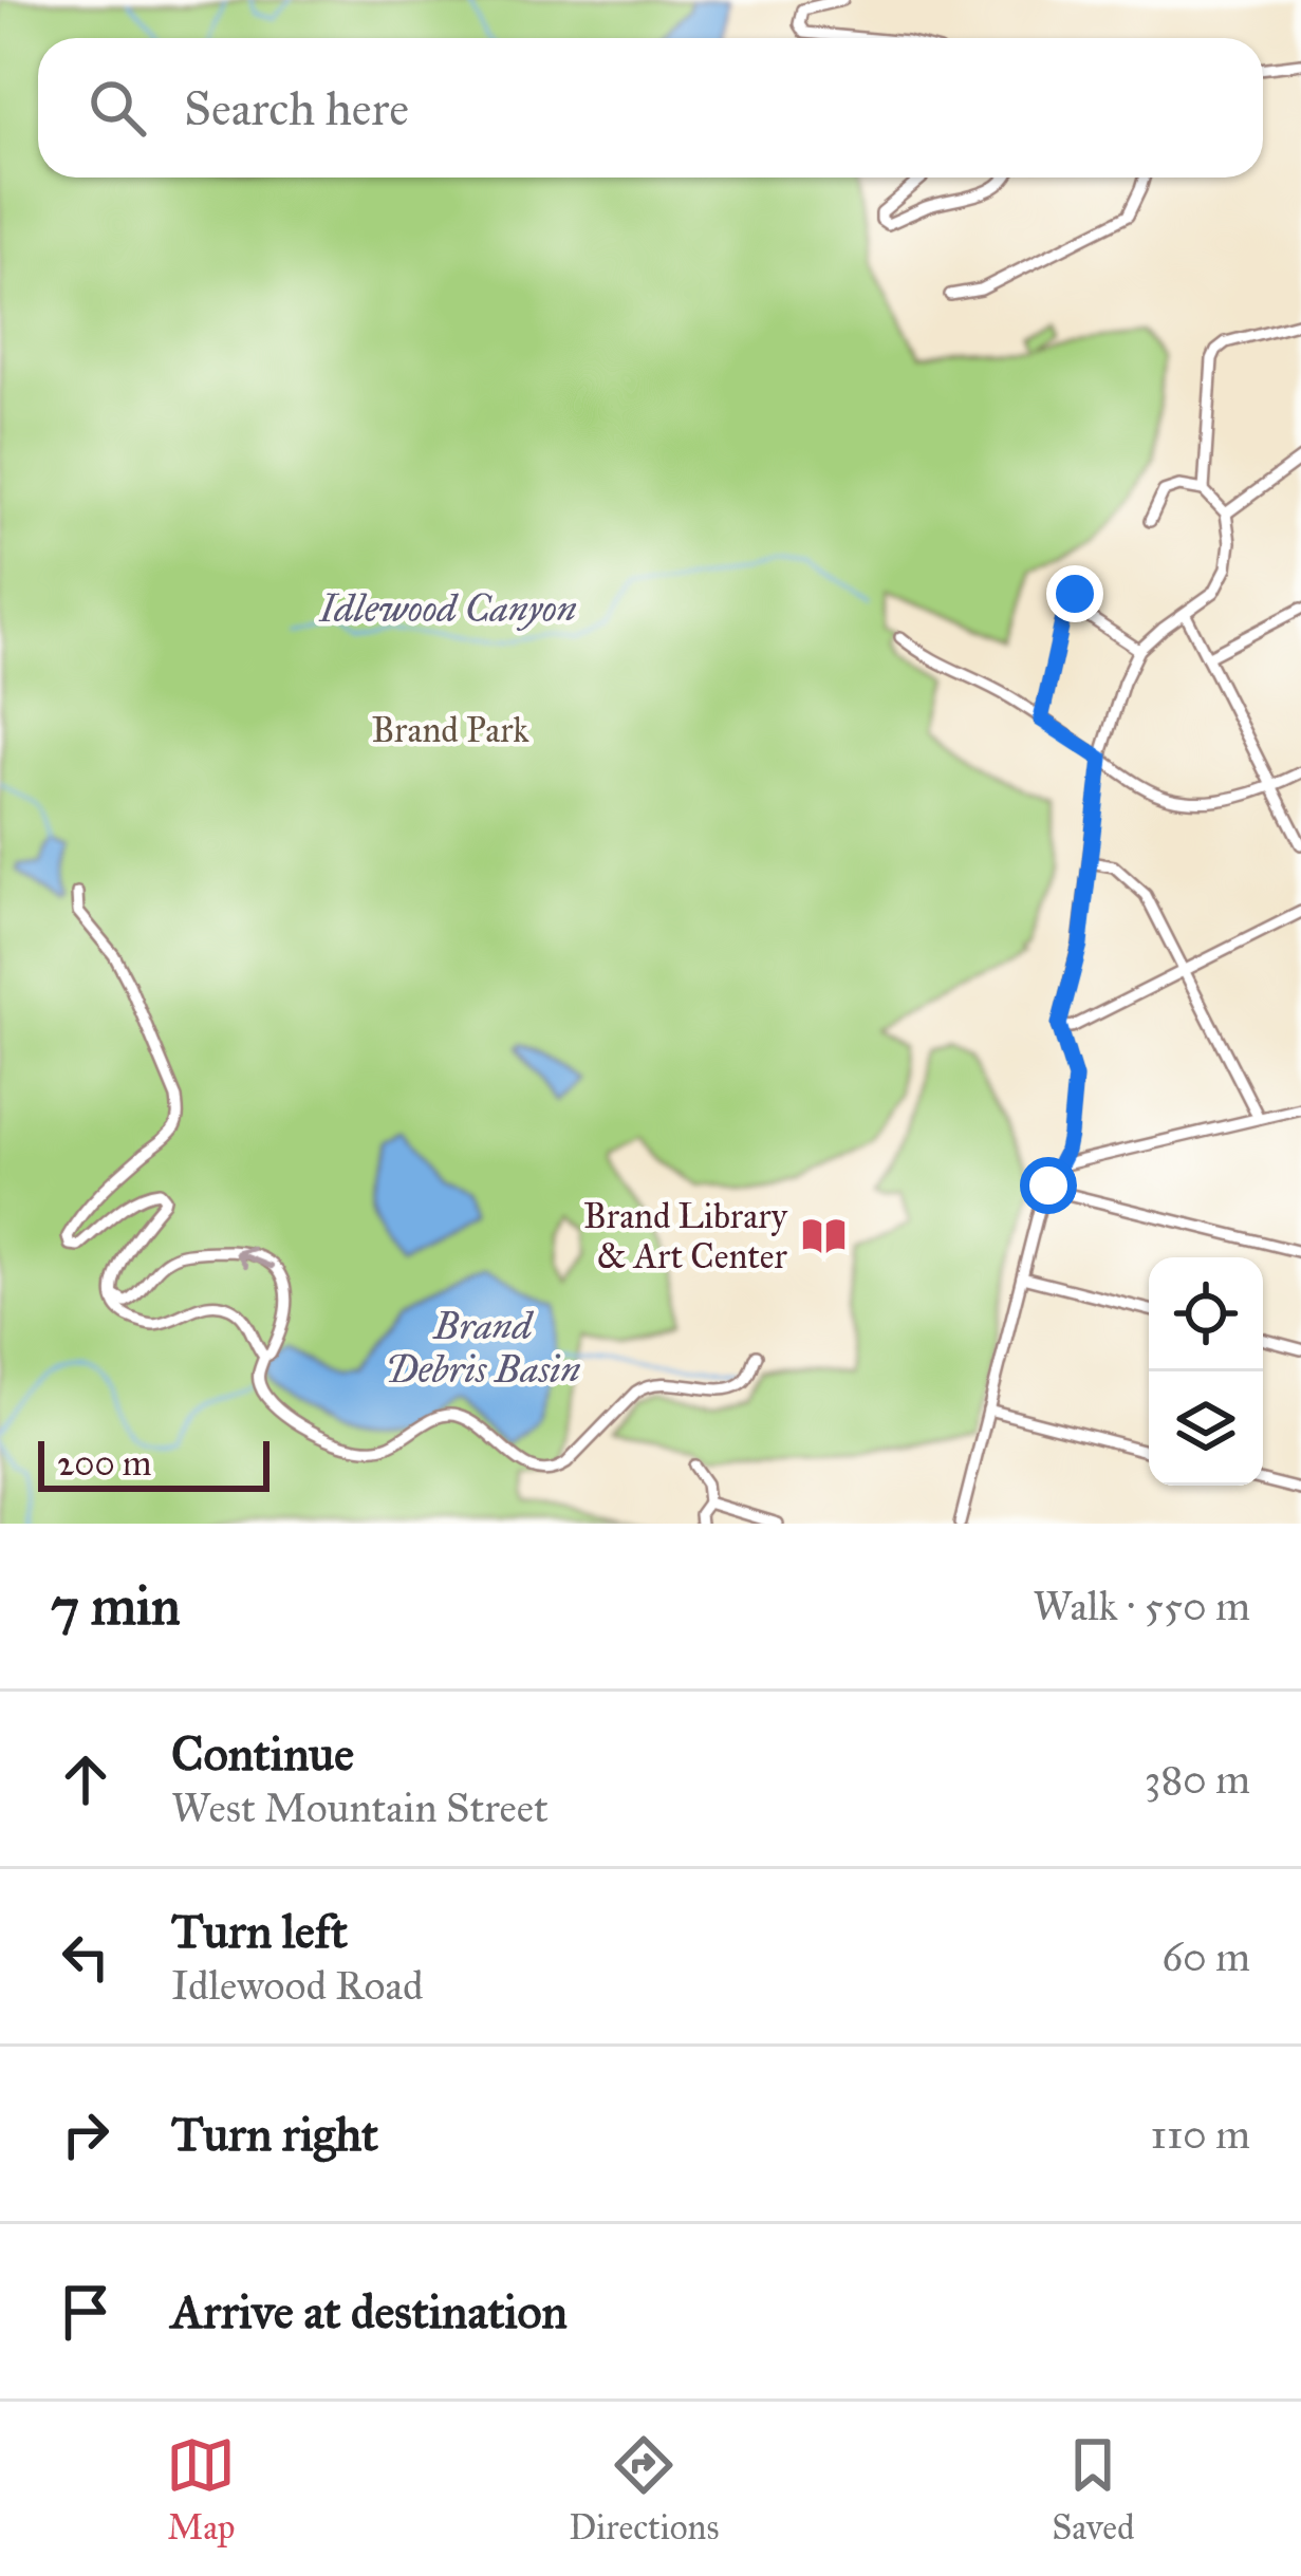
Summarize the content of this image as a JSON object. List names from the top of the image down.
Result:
{
  "water": ["Idlewood Canyon", "Brand Debris Basin"],
  "parks": ["Brand Park"],
  "places": {
    "library": ["Brand Library & Art Center"]
  },
  "scale_bar": "200 m",
  "page": {
    "search": "Search here",
    "scale": "200 m",
    "heading": ["7 min", "Walk · 550 m"],
    "list": [
      ["Continue", "West Mountain Street", "380 m"],
      ["Turn left", "Idlewood Road", "60 m"],
      ["Turn right", "110 m"],
      "Arrive at destination"
    ],
    "nav": ["Map", "Directions", "Saved"]
  }
}
